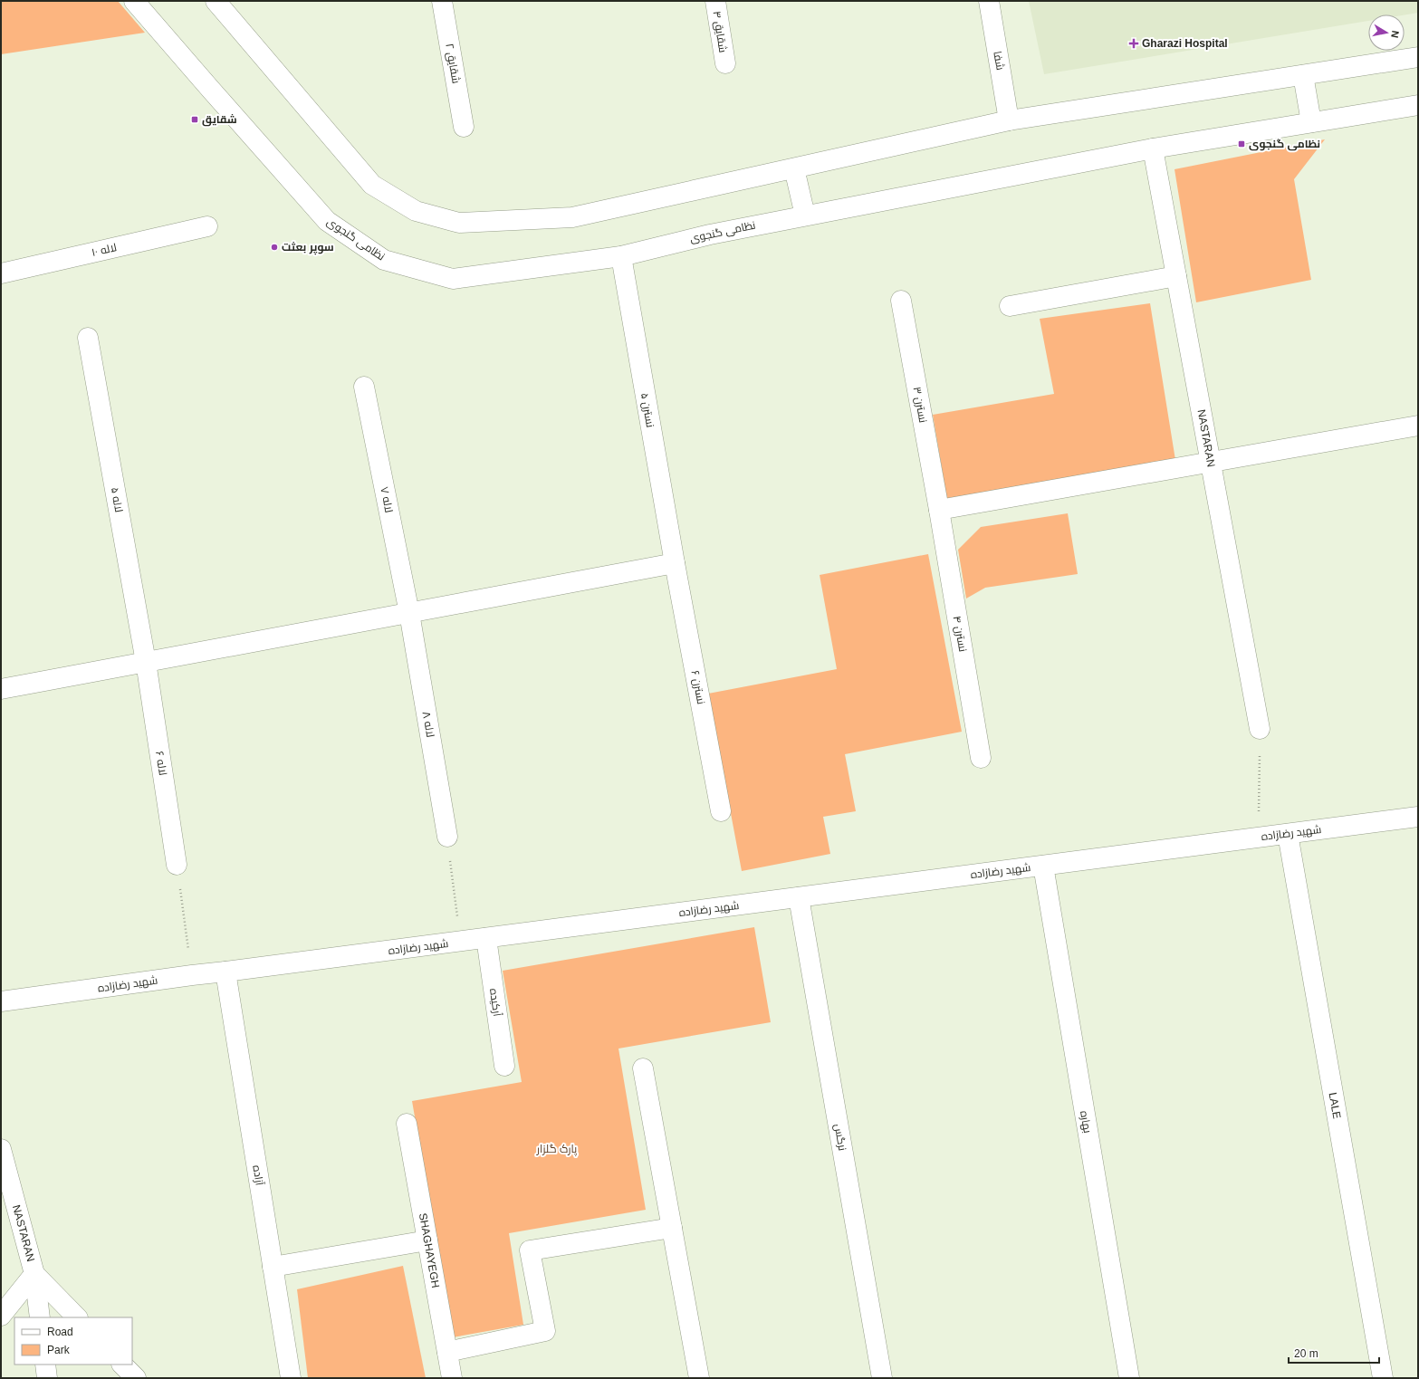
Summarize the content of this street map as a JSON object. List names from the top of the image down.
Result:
{
  "streets": {
    "street": [
      "شقایق ۴",
      "شفا",
      "شقایق ۲",
      "نظامی گنجوی",
      "لاله ۱۰",
      "نسترن ۳",
      "نسترن ۵",
      "NASTARAN",
      "لاله ۵",
      "لاله ۷",
      "نسترن ۴",
      "نسترن ۶",
      "لاله ۸",
      "لاله ۶",
      "شهید رضازاده",
      "اُرکیده",
      "LALE",
      "بهاره",
      "نرگس",
      "آزاده",
      "SHAGHAYEGH"
    ]
  },
  "crossings": [
    ["نظامی گنجوی", "نسترن ۵"],
    ["نظامی گنجوی", "NASTARAN"],
    ["نسترن ۳", "نسترن ۴"],
    ["نسترن ۵", "نسترن ۶"],
    ["لاله ۵", "لاله ۶"],
    ["لاله ۷", "لاله ۸"],
    ["شهید رضازاده", "اُرکیده"],
    ["شهید رضازاده", "LALE"],
    ["شهید رضازاده", "بهاره"],
    ["شهید رضازاده", "نرگس"],
    ["شهید رضازاده", "آزاده"]
  ],
  "parks": ["پارک گلزار"],
  "places": {
    "health": ["Gharazi Hospital"],
    "transit": ["شقایق", "نظامی گنجوی"],
    "other": ["سوپر بعثت"]
  },
  "legend": ["Road", "Park"],
  "scale_bar": "20 m",
  "north": "right"
}
